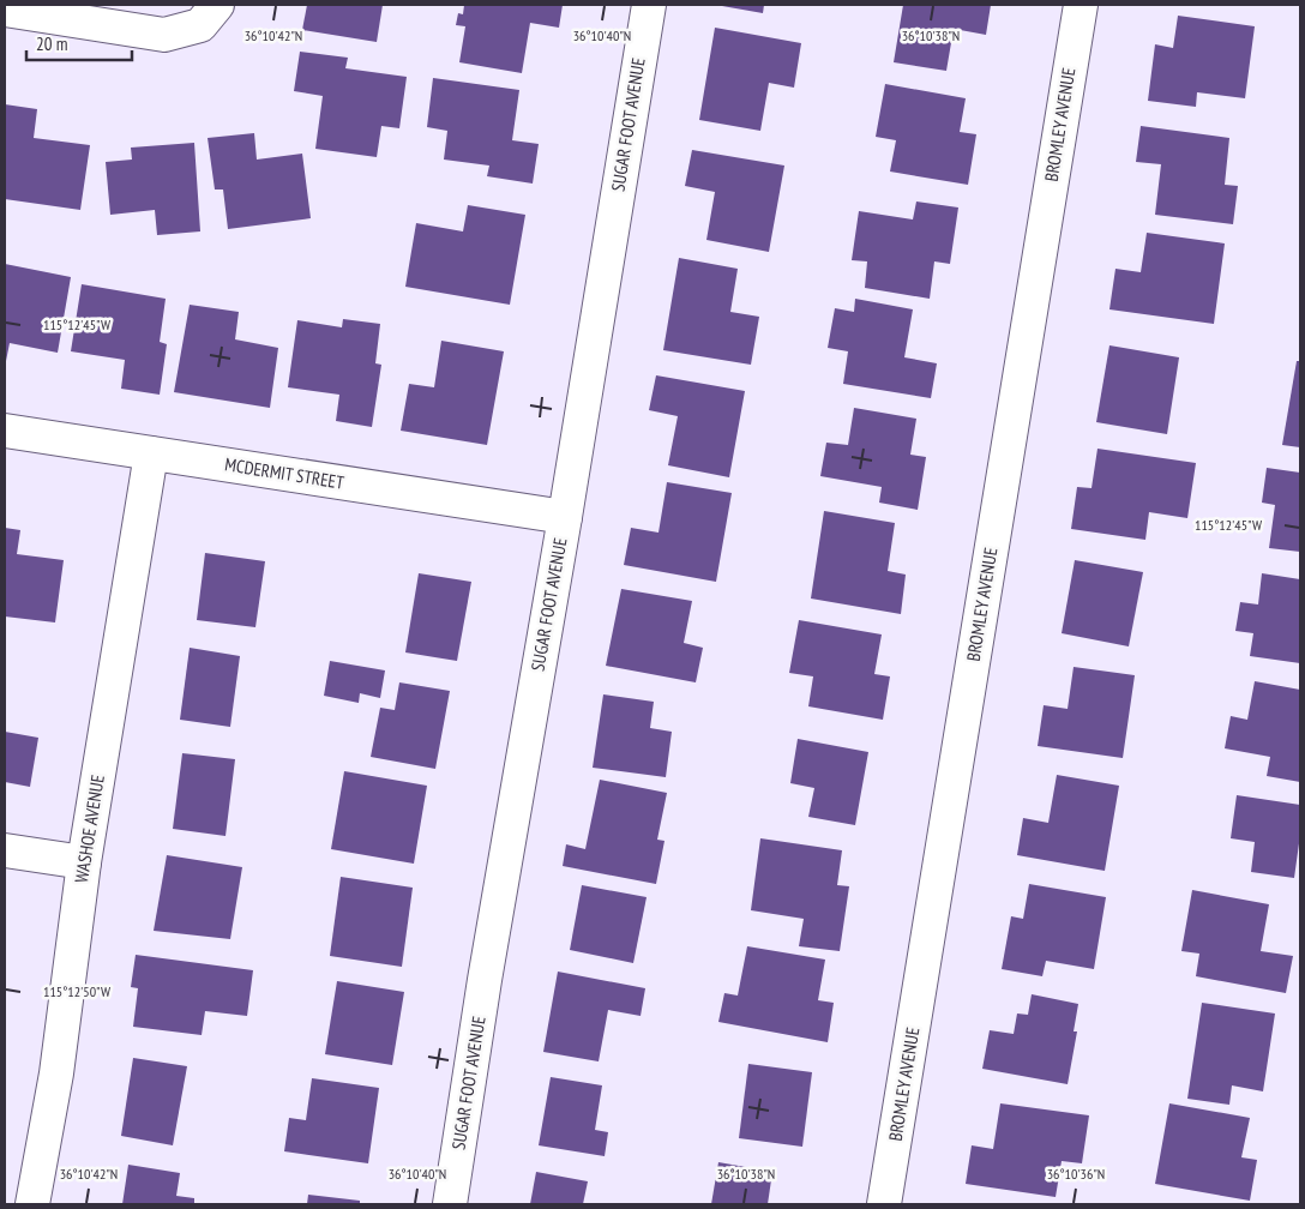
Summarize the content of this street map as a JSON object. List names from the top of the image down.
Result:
{
  "streets": {
    "street": [
      "SUGAR FOOT AVENUE",
      "BROMLEY AVENUE",
      "MCDERMIT STREET",
      "WASHOE AVENUE"
    ]
  },
  "crossings": [
    ["SUGAR FOOT AVENUE", "MCDERMIT STREET"],
    ["MCDERMIT STREET", "WASHOE AVENUE"]
  ],
  "scale_bar": "20 m",
  "coordinates": [
    "36°10'42\"N",
    "36°10'40\"N",
    "36°10'38\"N",
    "115°12'45\"W",
    "115°12'50\"W",
    "36°10'36\"N"
  ]
}
